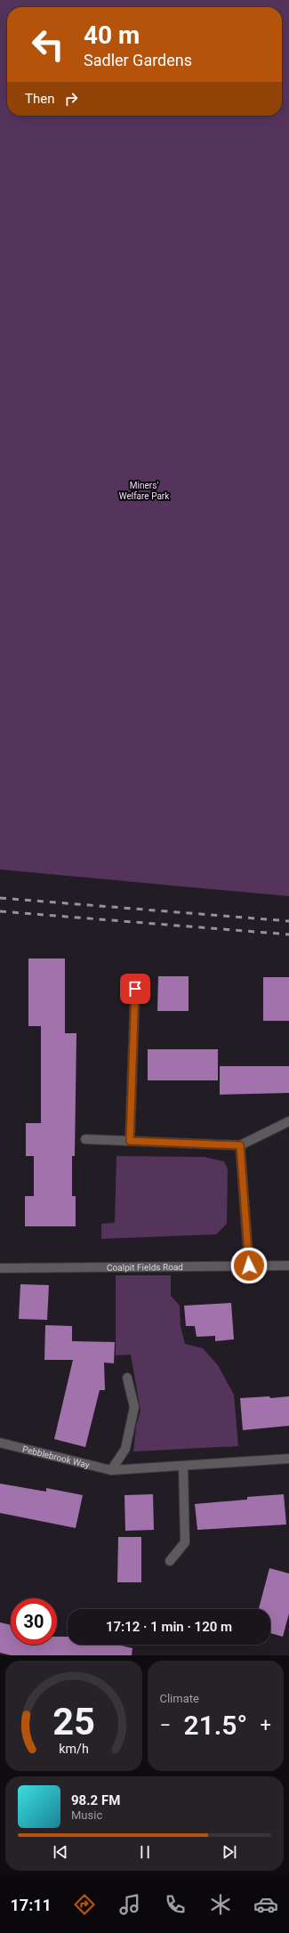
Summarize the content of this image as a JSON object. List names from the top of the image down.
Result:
{
  "streets": {
    "street": ["Coalpit Fields Road", "Pebblebrook Way"]
  },
  "parks": ["Miners' Welfare Park"],
  "page": {
    "turn": ["40 m", "Sadler Gardens"],
    "then": "Then",
    "limit": "30",
    "trip": "17:12 · 1 min · 120 m",
    "tile": "Climate",
    "heat": ["−", "21.5°", "+"],
    "song": ["98.2 FM", "Music"],
    "tabs": "17:11",
    "gauge": ["25", "km/h"]
  }
}
